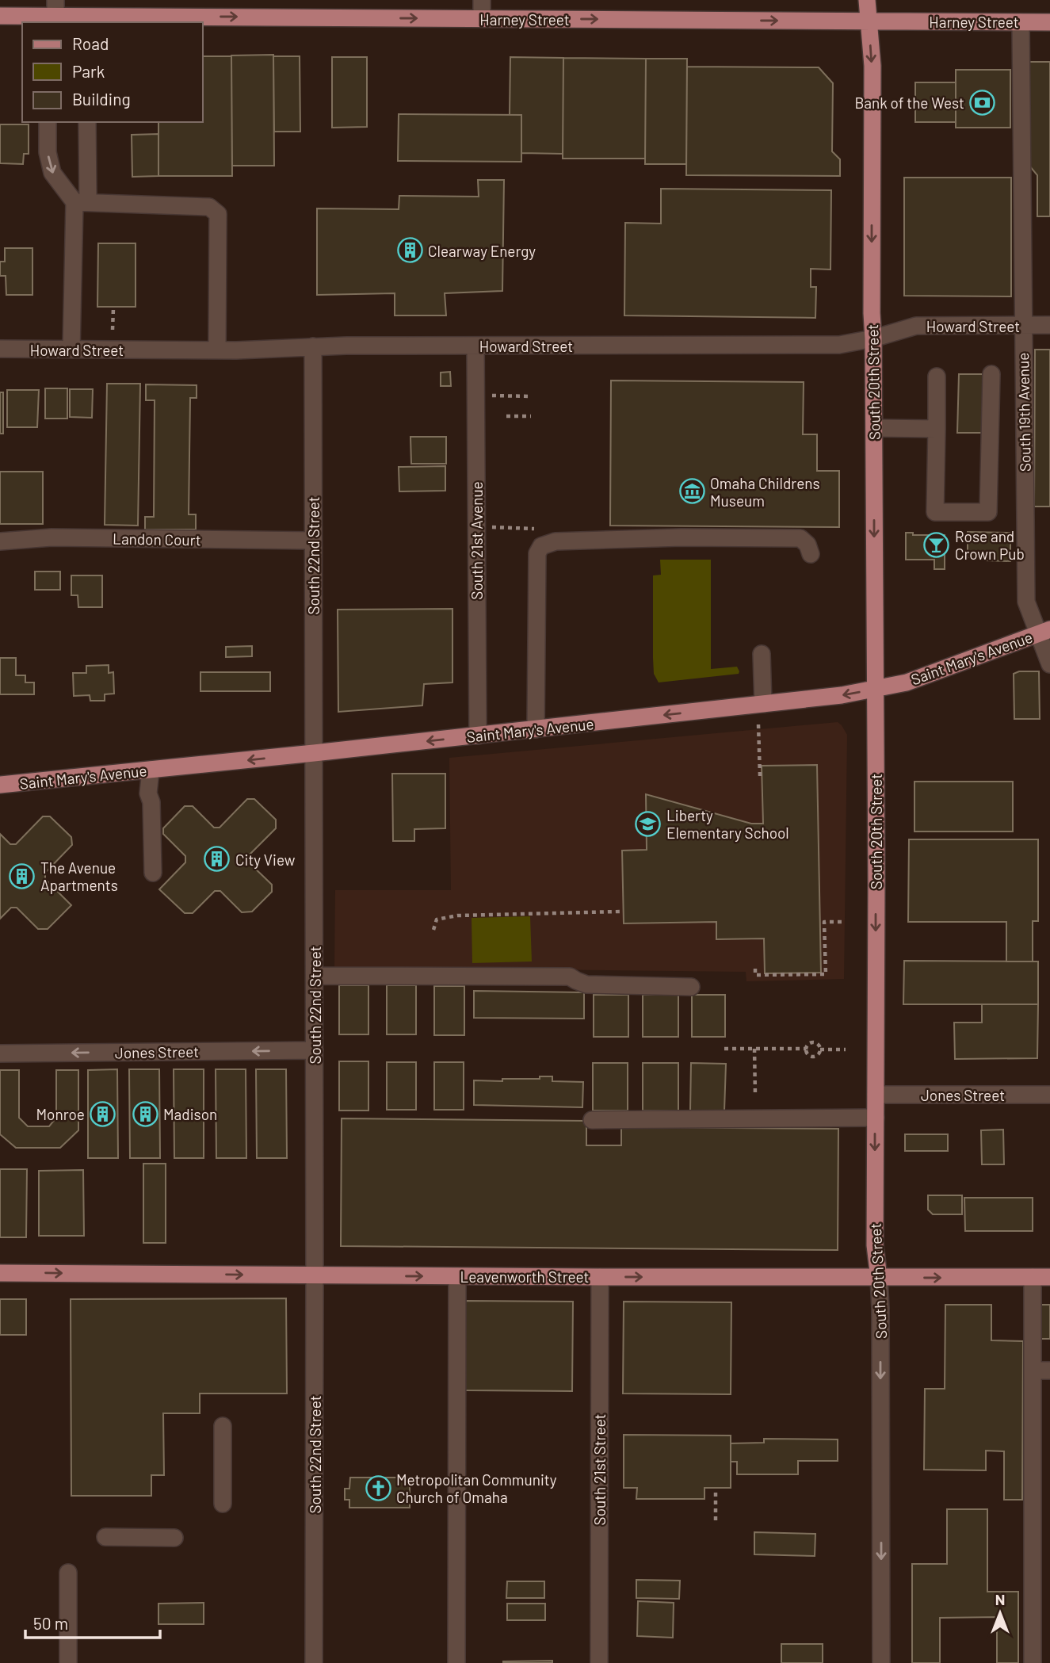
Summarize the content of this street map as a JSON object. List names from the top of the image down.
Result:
{
  "streets": {
    "main road": [
      "Harney Street",
      "South 20th Street",
      "Saint Mary's Avenue",
      "Leavenworth Street"
    ],
    "street": [
      "Howard Street",
      "South 19th Avenue",
      "Landon Court",
      "South 21st Avenue",
      "South 22nd Street",
      "Jones Street",
      "South 21st Street"
    ]
  },
  "crossings": [
    ["Harney Street", "South 20th Street"],
    ["Harney Street", "South 19th Avenue"],
    ["Howard Street", "South 20th Street"],
    ["Howard Street", "South 19th Avenue"],
    ["Howard Street", "South 21st Avenue"],
    ["Howard Street", "South 22nd Street"],
    ["South 20th Street", "Saint Mary's Avenue"],
    ["South 20th Street", "Jones Street"],
    ["South 20th Street", "Leavenworth Street"],
    ["South 19th Avenue", "Saint Mary's Avenue"],
    ["Landon Court", "South 22nd Street"],
    ["South 21st Avenue", "Saint Mary's Avenue"],
    ["South 22nd Street", "Saint Mary's Avenue"],
    ["South 22nd Street", "Jones Street"],
    ["South 22nd Street", "Leavenworth Street"],
    ["Leavenworth Street", "South 21st Street"]
  ],
  "one_way": [
    "Harney Street",
    "South 20th Street",
    "Saint Mary's Avenue",
    "Jones Street",
    "Leavenworth Street"
  ],
  "places": {
    "bank": ["Bank of the West"],
    "building": [
      "Clearway Energy",
      "City View",
      "The Avenue Apartments",
      "Monroe",
      "Madison"
    ],
    "museum": ["Omaha Childrens Museum"],
    "bar": ["Rose and Crown Pub"],
    "school or university": ["Liberty Elementary School"],
    "church": ["Metropolitan Community Church of Omaha"]
  },
  "legend": ["Road", "Park", "Building"],
  "scale_bar": "50 m",
  "north": "top"
}
